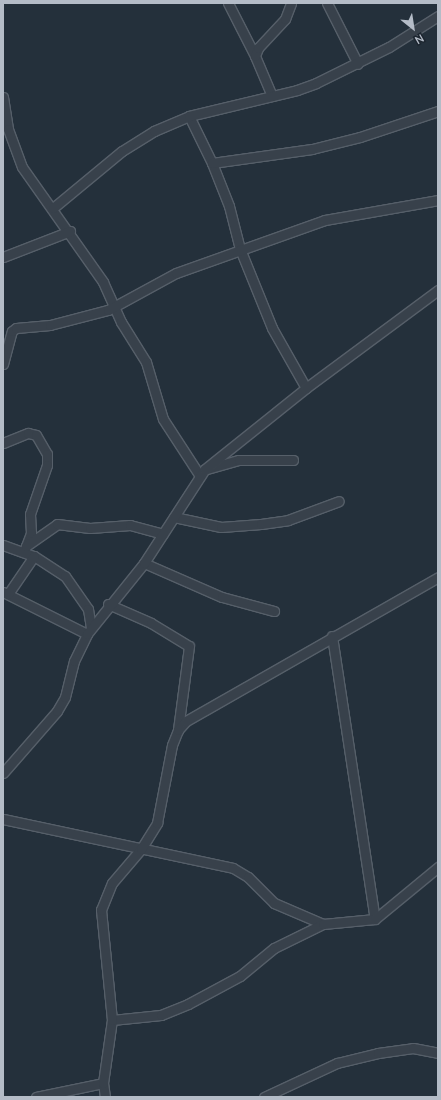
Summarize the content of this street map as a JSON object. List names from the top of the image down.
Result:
{
  "north": "bottom right"
}
